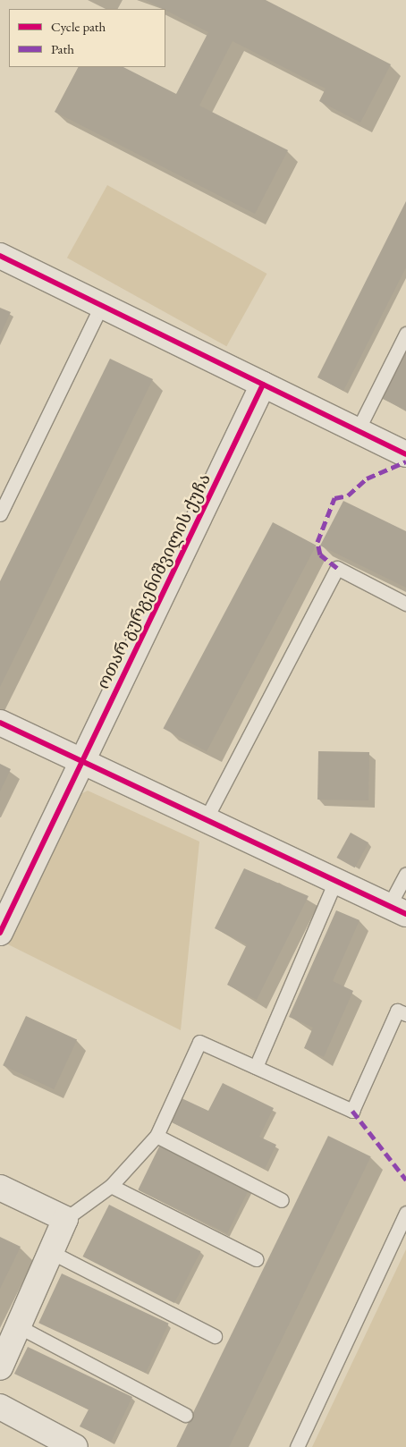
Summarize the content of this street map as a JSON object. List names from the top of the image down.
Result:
{
  "streets": {
    "street": ["ოთარ გურგენიშვილის ქუჩა"]
  },
  "legend": ["Cycle path", "Path"]
}
